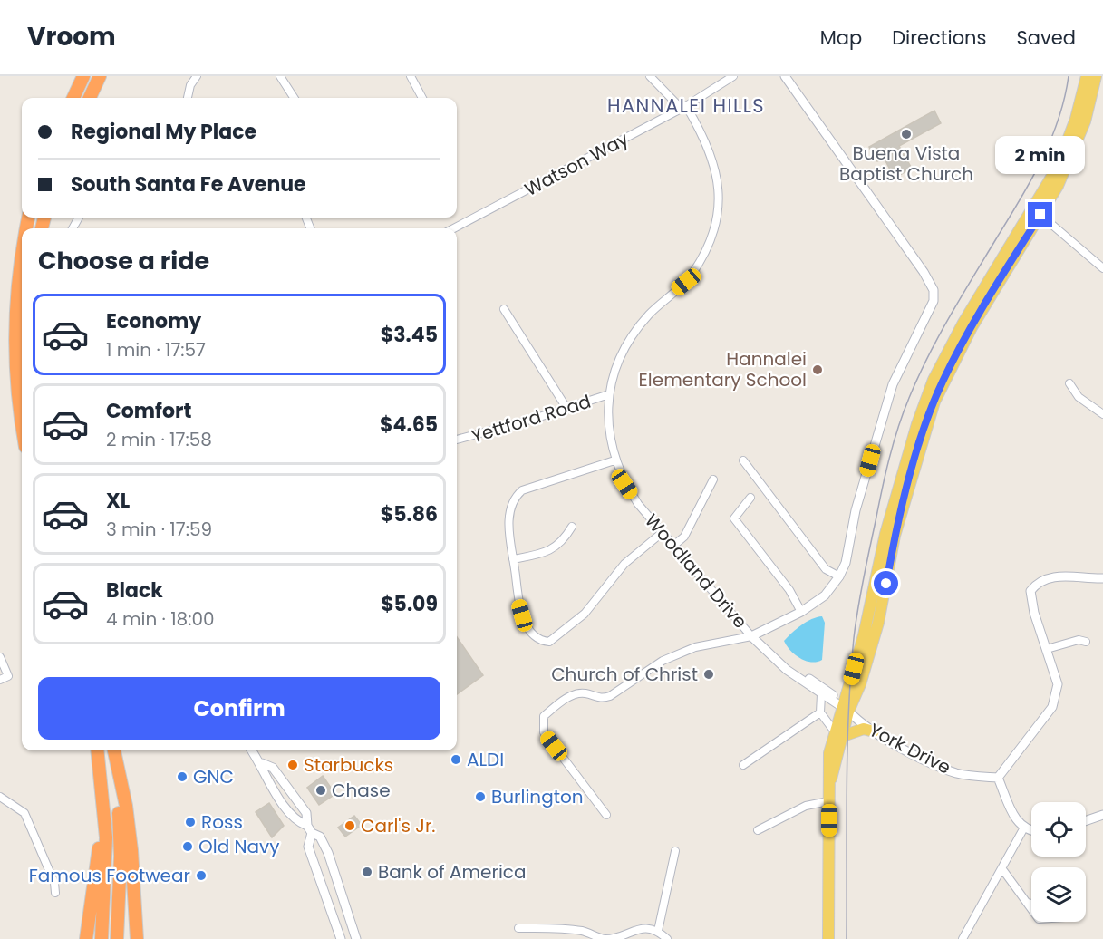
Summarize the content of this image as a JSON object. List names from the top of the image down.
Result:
{
  "streets": {
    "street": [
      "Watson Way",
      "Yettford Road",
      "Woodland Drive",
      "York Drive"
    ]
  },
  "crossings": [
    ["Watson Way", "Woodland Drive"],
    ["Yettford Road", "Woodland Drive"],
    ["Woodland Drive", "York Drive"]
  ],
  "districts": ["HANNALEI HILLS"],
  "places": [
    "Buena Vista Baptist Church",
    "Hannalei Elementary School",
    "Church of Christ",
    "ALDI",
    "Starbucks",
    "GNC",
    "Chase",
    "Burlington",
    "Ross",
    "Carl's Jr.",
    "Old Navy",
    "Bank of America",
    "Famous Footwear"
  ],
  "page": {
    "header": "Vroom",
    "nav": ["Map", "Directions", "Saved"],
    "banner": ["Regional My Place", "South Santa Fe Avenue"],
    "bubble": "2 min",
    "heading": "Choose a ride",
    "list": [
      {
        "name": "Economy",
        "note": "1 min · 17:57",
        "value": "$3.45"
      },
      {
        "name": "Comfort",
        "note": "2 min · 17:58",
        "value": "$4.65"
      },
      {
        "name": "XL",
        "note": "3 min · 17:59",
        "value": "$5.86"
      },
      {
        "name": "Black",
        "note": "4 min · 18:00",
        "value": "$5.09"
      }
    ],
    "buttons": "Confirm"
  }
}
